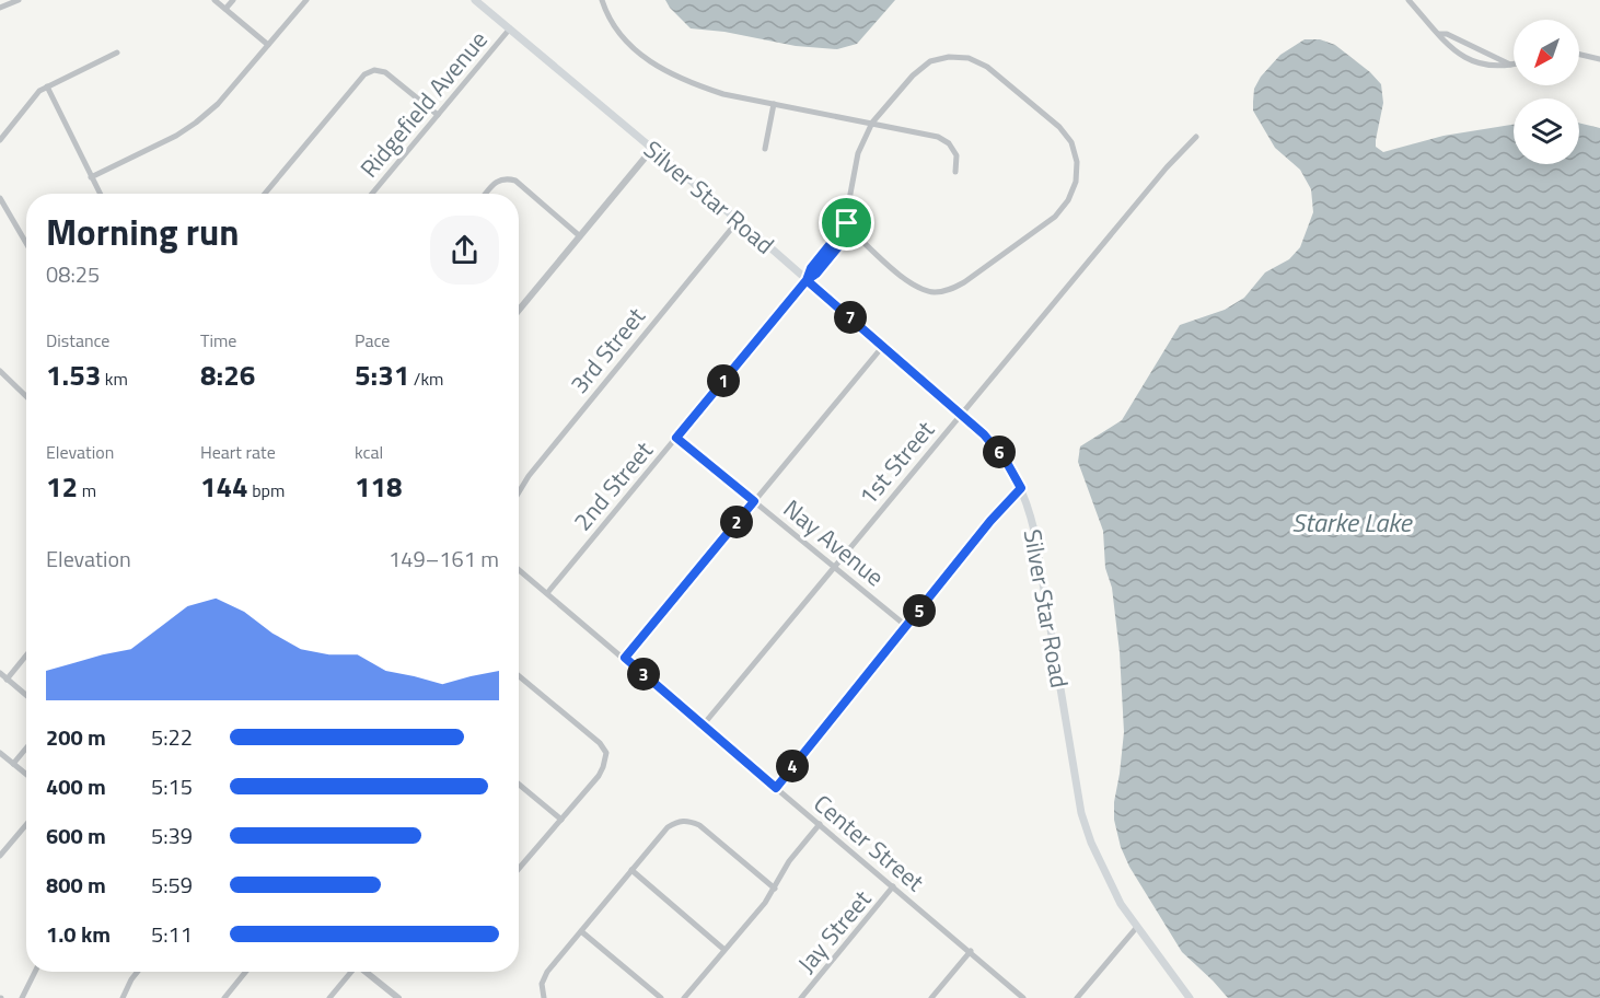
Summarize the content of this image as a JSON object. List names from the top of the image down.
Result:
{
  "streets": {
    "main road": ["Silver Star Road"],
    "street": [
      "Ridgefield Avenue",
      "3rd Street",
      "1st Street",
      "2nd Street",
      "Nay Avenue",
      "Center Street",
      "Jay Street"
    ]
  },
  "crossings": [
    ["Ridgefield Avenue", "Silver Star Road"],
    ["Silver Star Road", "3rd Street"],
    ["Silver Star Road", "1st Street"],
    ["Silver Star Road", "2nd Street"],
    ["1st Street", "Nay Avenue"],
    ["1st Street", "Center Street"],
    ["2nd Street", "Nay Avenue"],
    ["2nd Street", "Center Street"],
    ["Center Street", "Jay Street"]
  ],
  "water": ["Starke Lake"],
  "north": "bottom left",
  "page": {
    "heading": ["Morning run", "08:25"],
    "pins": [
      "7",
      "1",
      "6",
      "2",
      "5",
      "3",
      "4"
    ],
    "stats": [
      ["Distance", "1.53 km"],
      ["Time", "8:26"],
      ["Pace", "5:31 /km"],
      ["Elevation", "12 m"],
      ["Heart rate", "144 bpm"],
      ["kcal", "118"]
    ],
    "chart": ["Elevation", "149–161 m"],
    "list": [
      {
        "name": "200 m",
        "note": "5:22"
      },
      {
        "name": "400 m",
        "note": "5:15"
      },
      {
        "name": "600 m",
        "note": "5:39"
      },
      {
        "name": "800 m",
        "note": "5:59"
      },
      {
        "name": "1.0 km",
        "note": "5:11"
      }
    ]
  }
}
